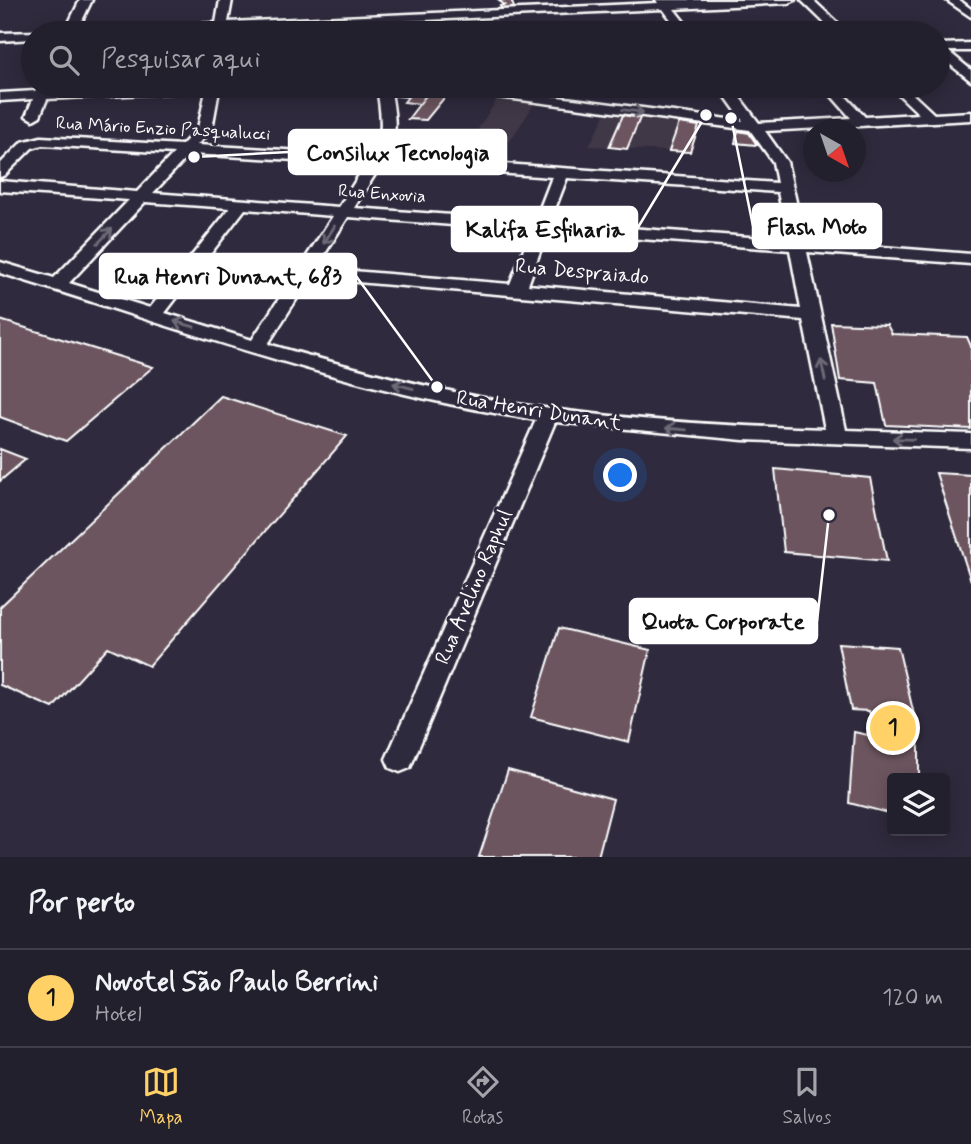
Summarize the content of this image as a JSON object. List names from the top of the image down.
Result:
{
  "streets": {
    "street": [
      "Rua Mário Enzio Pasqualucci",
      "Rua Enxovia",
      "Rua Despraiado",
      "Rua Henri Dunant",
      "Rua Avelino Raphul"
    ]
  },
  "crossings": [
    ["Rua Henri Dunant", "Rua Avelino Raphul"]
  ],
  "one_way": ["Rua Henri Dunant"],
  "places": [
    "Kalifa Esfiharia",
    "Flash Moto",
    "Consilux Tecnologia",
    "Rua Henri Dunant, 683",
    "Quota Corporate"
  ],
  "north": "bottom right",
  "page": {
    "search": "Pesquisar aqui",
    "pins": "1",
    "heading": "Por perto",
    "list": [
      {
        "mark": "1",
        "name": "Novotel São Paulo Berrini",
        "note": "Hotel",
        "value": "120 m"
      }
    ],
    "nav": ["Mapa", "Rotas", "Salvos"]
  }
}
